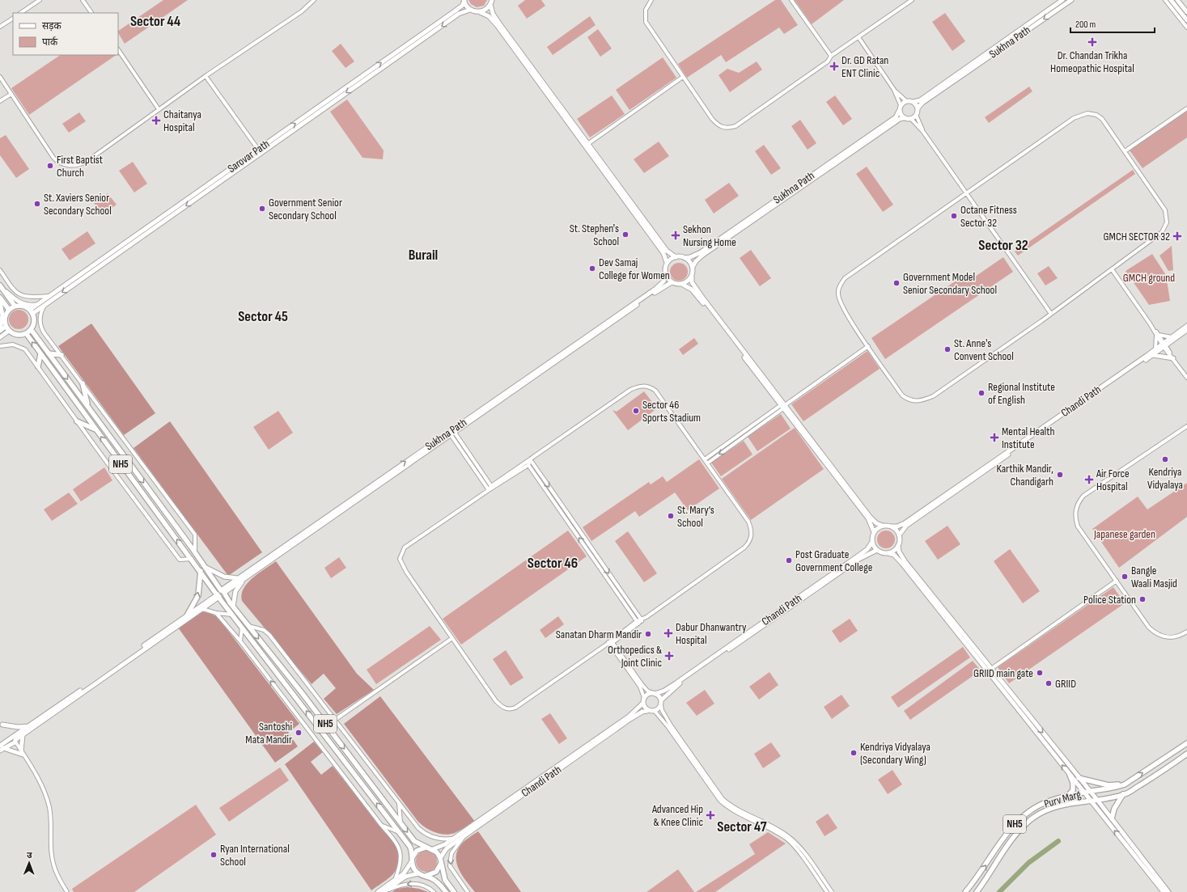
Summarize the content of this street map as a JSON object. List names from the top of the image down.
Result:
{
  "streets": {
    "highway": ["NH5", "Purv Marg"],
    "main road": ["Sukhna Path", "Sarovar Path", "Chandi Path"]
  },
  "crossings": [
    ["Sukhna Path", "NH5"],
    ["Sarovar Path", "NH5"],
    ["Chandi Path", "NH5"],
    ["NH5", "Purv Marg"]
  ],
  "districts": [
    "Sector 44",
    "Sector 32",
    "Burail",
    "Sector 45",
    "Sector 46",
    "Sector 47"
  ],
  "parks": ["GMCH ground", "Japanese garden"],
  "places": {
    "health": [
      "Dr. Chandan Trikha Homeopathic Hospital",
      "Dr. GD Ratan ENT Clinic",
      "Chaitanya Hospital",
      "Sekhon Nursing Home",
      "GMCH SECTOR 32",
      "Mental Health Institute",
      "Air Force Hospital",
      "Dabur Dhanwantry Hospital",
      "Orthopedics & Joint Clinic",
      "Advanced Hip & Knee Clinic"
    ],
    "other": [
      "First Baptist Church",
      "St. Xaviers Senior Secondary School",
      "Government Senior Secondary School",
      "Octane Fitness Sector 32",
      "St. Stephen's School",
      "Dev Samaj College for Women",
      "Government Model Senior Secondary School",
      "St. Anne's Convent School",
      "Regional Institute of English",
      "Sector 46 Sports Stadium",
      "Kendriya Vidyalaya",
      "Karthik Mandir, Chandigarh",
      "St. Mary’s School",
      "Post Graduate Government College",
      "Bangle Waali Masjid",
      "Police Station",
      "Sanatan Dharm Mandir",
      "GRIID main gate",
      "GRIID",
      "Santoshi Mata Mandir",
      "Kendriya Vidyalaya (Secondary Wing)",
      "Ryan International School"
    ]
  },
  "legend": ["सड़क", "पार्क"],
  "scale_bar": "200 m",
  "north": "top"
}
